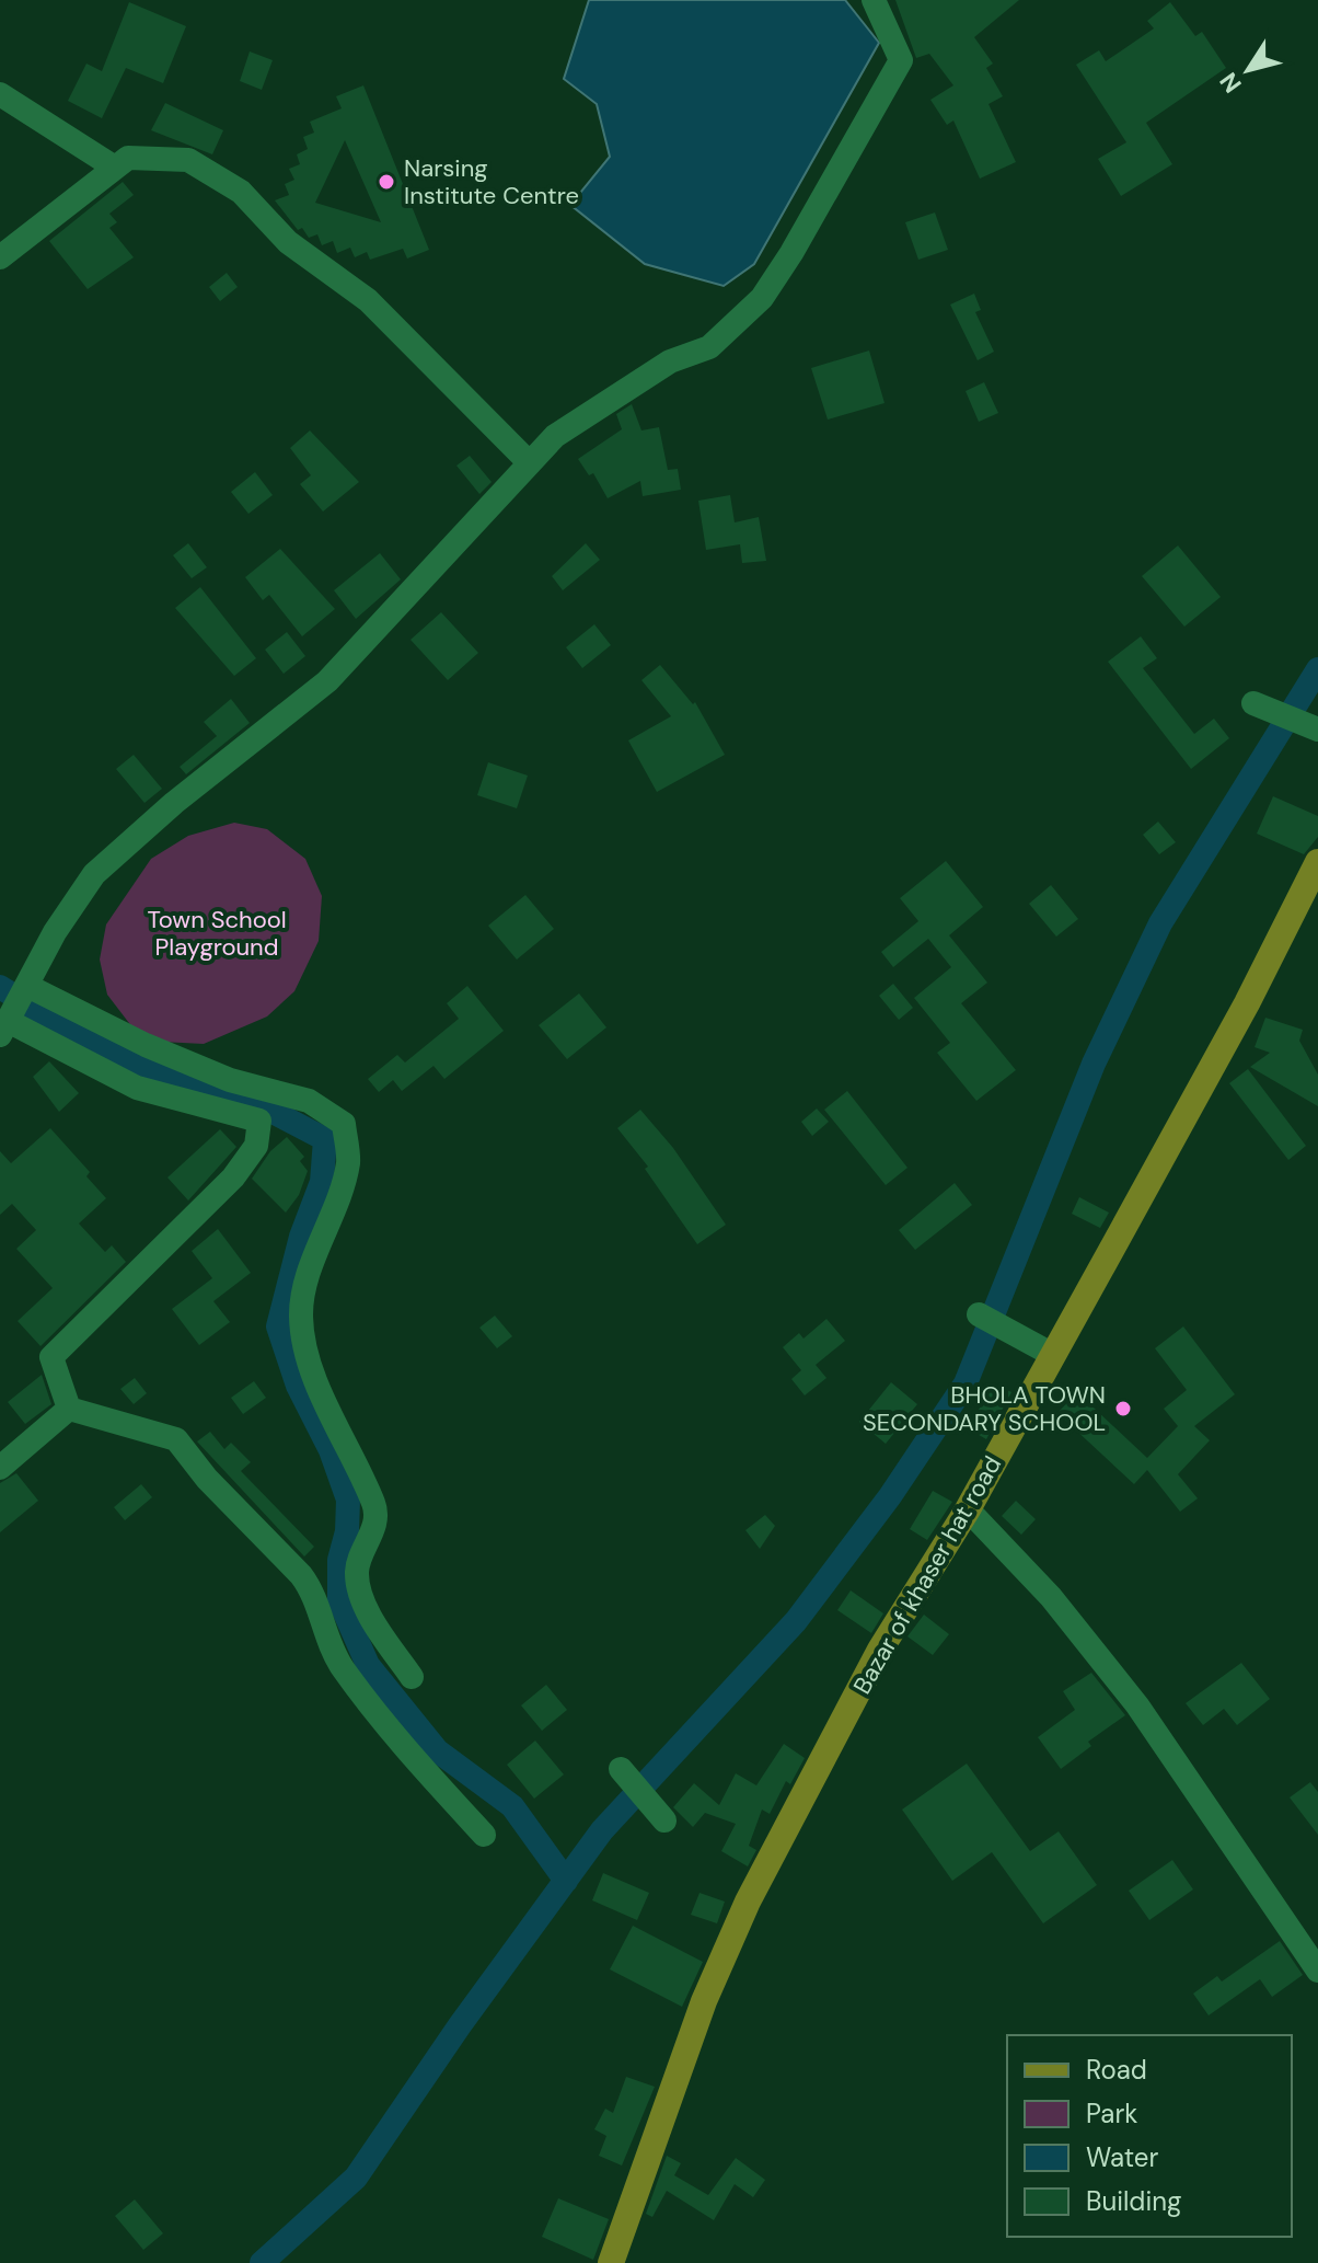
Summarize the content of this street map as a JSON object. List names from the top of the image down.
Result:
{
  "streets": {
    "main road": ["Bazar of khaser hat road"]
  },
  "parks": ["Town School Playground"],
  "places": ["Narsing Institute Centre", "BHOLA TOWN SECONDARY SCHOOL"],
  "legend": [
    "Road",
    "Park",
    "Water",
    "Building"
  ],
  "north": "bottom left"
}
